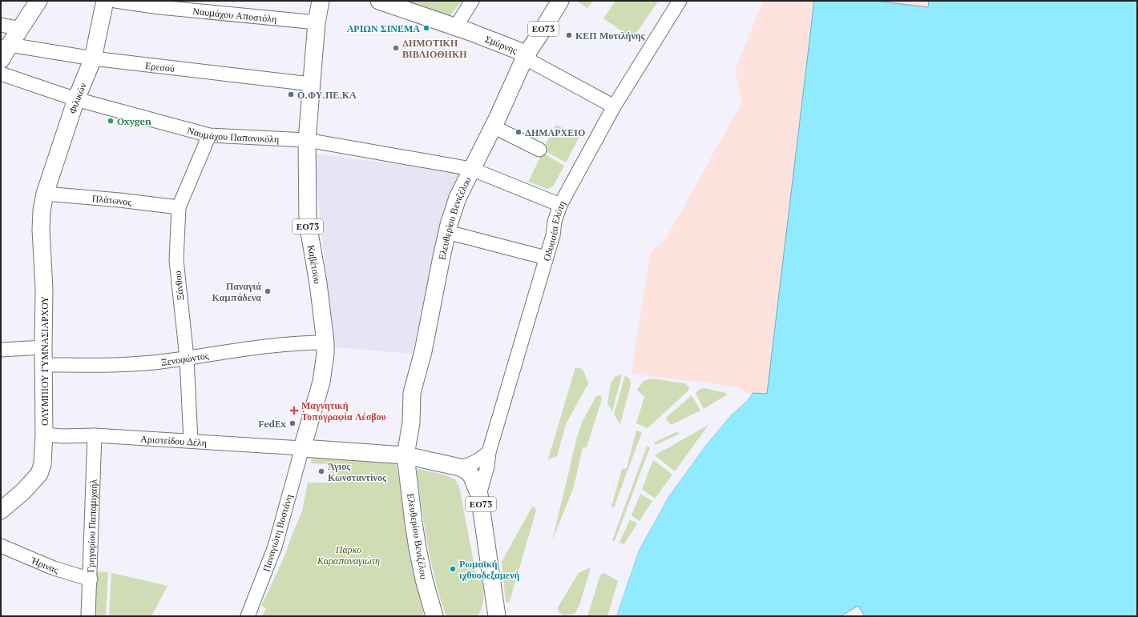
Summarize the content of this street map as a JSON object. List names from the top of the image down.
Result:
{
  "streets": {
    "main road": [
      "ΕΟ73",
      "Σμύρνης",
      "Φιλικών",
      "Ελευθερίου Βενιζέλου",
      "Καβέτσου",
      "ΟΛΥΜΠΙΟΥ ΓΥΜΝΑΣΙΑΡΧΟΥ"
    ],
    "street": [
      "Ναυμάχου Αποστόλη",
      "Ερεσού",
      "Ναυμάχου Παπανικόλη",
      "Πλάτωνος",
      "Οδυσσέα Ελύτη",
      "Ξάνθου",
      "Ξενοφώντος",
      "Αριστείδου Δέλη",
      "Γρηγορίου Παπαμιχαήλ",
      "Παναγιώτη Βοστάνη",
      "Ήρινας"
    ]
  },
  "crossings": [
    ["Ναυμάχου Αποστόλη", "Καβέτσου"],
    ["ΕΟ73", "Ελευθερίου Βενιζέλου"],
    ["ΕΟ73", "Οδυσσέα Ελύτη"],
    ["ΕΟ73", "Καβέτσου"],
    ["ΕΟ73", "Αριστείδου Δέλη"],
    ["ΕΟ73", "Παναγιώτη Βοστάνη"],
    ["Σμύρνης", "Ελευθερίου Βενιζέλου"],
    ["Σμύρνης", "Οδυσσέα Ελύτη"],
    ["Ερεσού", "Φιλικών"],
    ["Ερεσού", "Καβέτσου"],
    ["Φιλικών", "Ναυμάχου Παπανικόλη"],
    ["Φιλικών", "Πλάτωνος"],
    ["Φιλικών", "ΟΛΥΜΠΙΟΥ ΓΥΜΝΑΣΙΑΡΧΟΥ"],
    ["Ναυμάχου Παπανικόλη", "Ελευθερίου Βενιζέλου"],
    ["Ναυμάχου Παπανικόλη", "Οδυσσέα Ελύτη"],
    ["Ναυμάχου Παπανικόλη", "Καβέτσου"],
    ["Ναυμάχου Παπανικόλη", "Ξάνθου"],
    ["Πλάτωνος", "Ξάνθου"],
    ["Πλάτωνος", "ΟΛΥΜΠΙΟΥ ΓΥΜΝΑΣΙΑΡΧΟΥ"],
    ["Καβέτσου", "Ξενοφώντος"],
    ["Καβέτσου", "Αριστείδου Δέλη"],
    ["Καβέτσου", "Παναγιώτη Βοστάνη"],
    ["Ξάνθου", "Ξενοφώντος"],
    ["Ξάνθου", "Αριστείδου Δέλη"],
    ["Ξενοφώντος", "ΟΛΥΜΠΙΟΥ ΓΥΜΝΑΣΙΑΡΧΟΥ"],
    ["ΟΛΥΜΠΙΟΥ ΓΥΜΝΑΣΙΑΡΧΟΥ", "Αριστείδου Δέλη"],
    ["Αριστείδου Δέλη", "Γρηγορίου Παπαμιχαήλ"],
    ["Αριστείδου Δέλη", "Παναγιώτη Βοστάνη"],
    ["Γρηγορίου Παπαμιχαήλ", "Ήρινας"]
  ],
  "parks": ["Πάρκο Καραπαναγιώτη"],
  "places": {
    "other": [
      "ΑΡΙΩΝ ΣΙΝΕΜΑ",
      "ΚΕΠ Μυτιλήνης",
      "ΔΗΜΟΤΙΚΗ ΒΙΒΛΙΟΘΗΚΗ",
      "Ο.ΦΥ.ΠΕ.ΚΑ",
      "Oxygen",
      "ΔΗΜΑΡΧΕΙΟ",
      "Παναγιά Καμπάδενα",
      "FedEx",
      "Άγιος Κωνσταντίνος",
      "Ρωμαϊκή ιχθυοδεξαμενή"
    ],
    "health": ["Μαγνητική Τοπογραφία Λέσβου"]
  }
}
